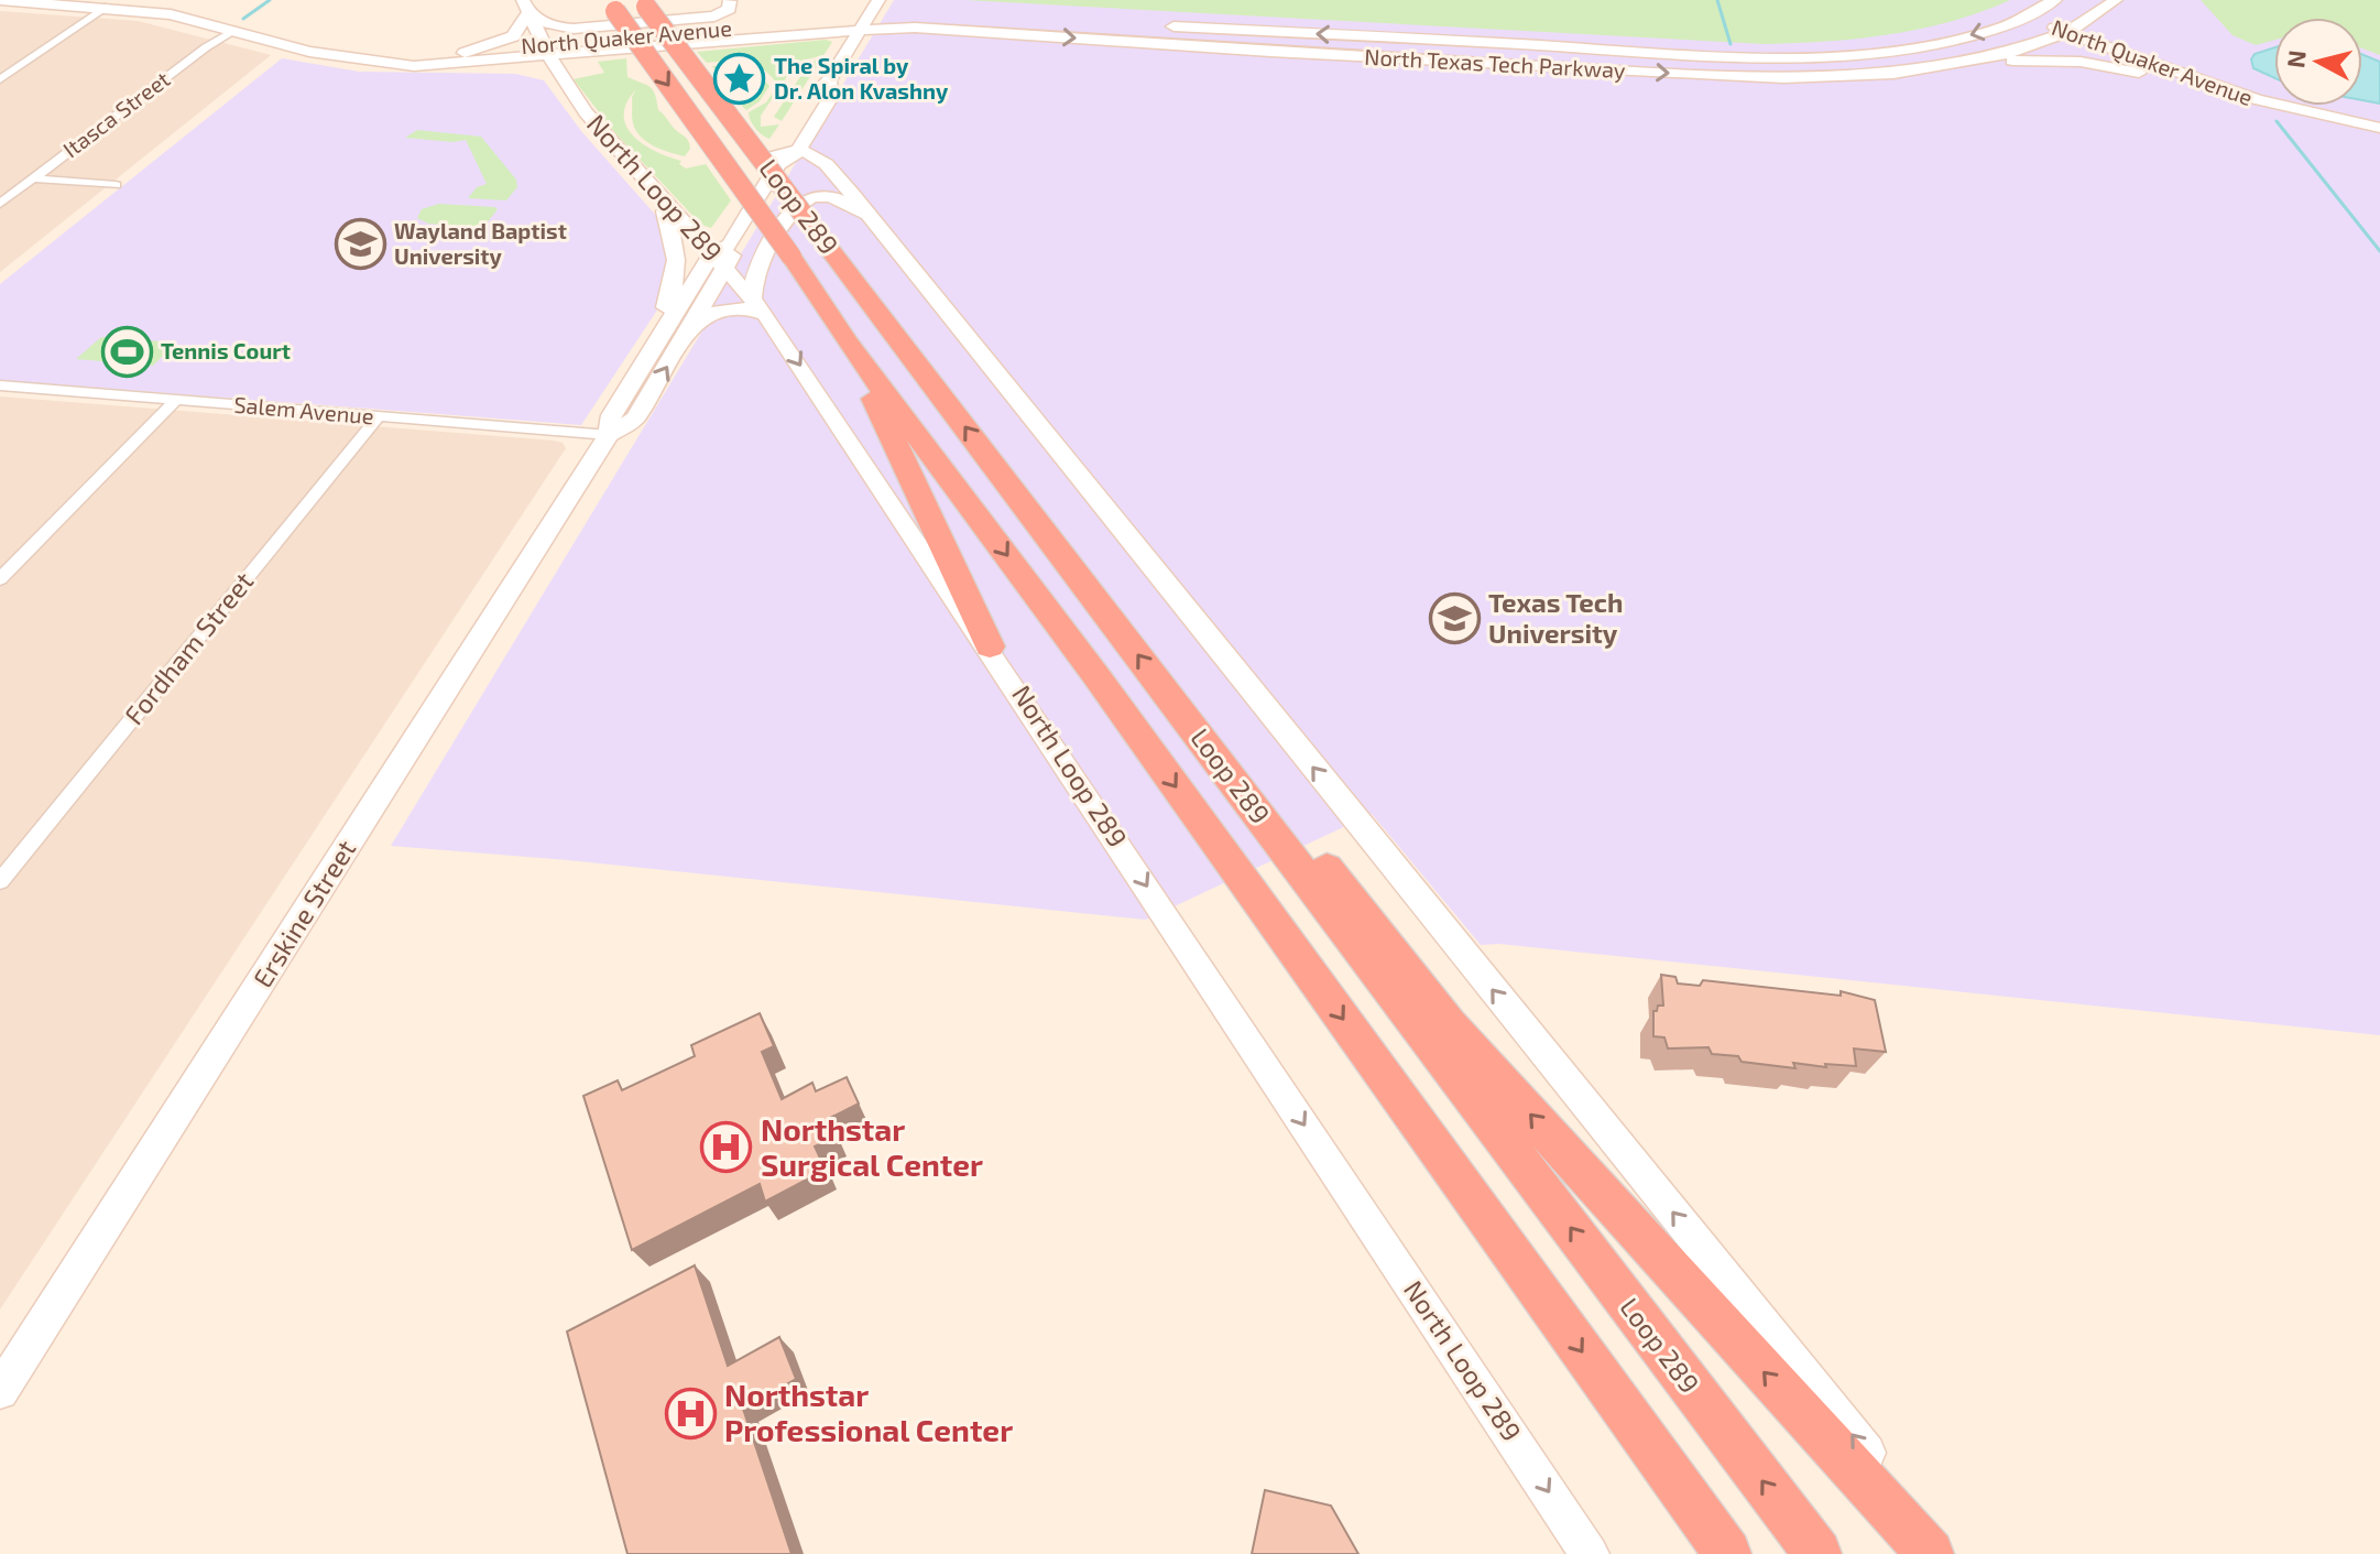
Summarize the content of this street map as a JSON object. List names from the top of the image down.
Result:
{
  "streets": {
    "highway": ["Loop 289"],
    "main road": [
      "North Quaker Avenue",
      "North Texas Tech Parkway",
      "North Loop 289",
      "Erskine Street"
    ],
    "street": ["Itasca Street", "Salem Avenue", "Fordham Street"]
  },
  "crossings": [
    ["North Quaker Avenue", "North Texas Tech Parkway"],
    ["North Quaker Avenue", "Itasca Street"],
    ["North Quaker Avenue", "North Loop 289"],
    ["North Quaker Avenue", "Erskine Street"],
    ["North Texas Tech Parkway", "Erskine Street"],
    ["North Loop 289", "Erskine Street"],
    ["Salem Avenue", "Fordham Street"],
    ["Salem Avenue", "Erskine Street"]
  ],
  "places": {
    "place": ["The Spiral by Dr. Alon Kvashny"],
    "school or university": ["Wayland Baptist University", "Texas Tech University"],
    "sports": ["Tennis Court"],
    "hospital": ["Northstar Surgical Center", "Northstar Professional Center"]
  },
  "north": "left"
}
